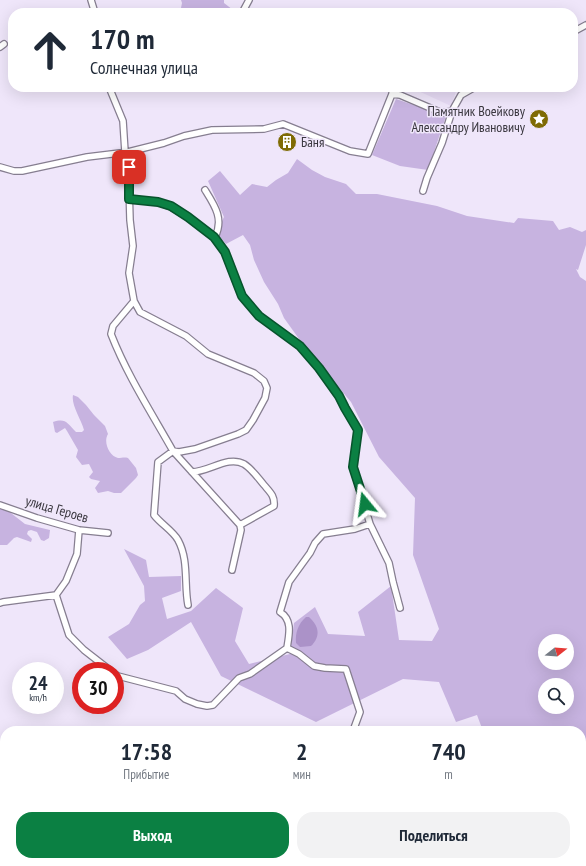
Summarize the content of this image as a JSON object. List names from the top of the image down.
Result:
{
  "streets": {
    "street": ["улица Героев"]
  },
  "places": {
    "place": ["Памятник Воейкову Александру Ивановичу"],
    "building": ["Баня"]
  },
  "north": "right",
  "page": {
    "turn": ["170 m", "Солнечная улица"],
    "speed": "24 km/h",
    "limit": "30",
    "eta": [
      "17:58",
      "Прибытие",
      "2",
      "мин",
      "740",
      "m"
    ],
    "buttons": ["Выход", "Поделиться"]
  }
}
